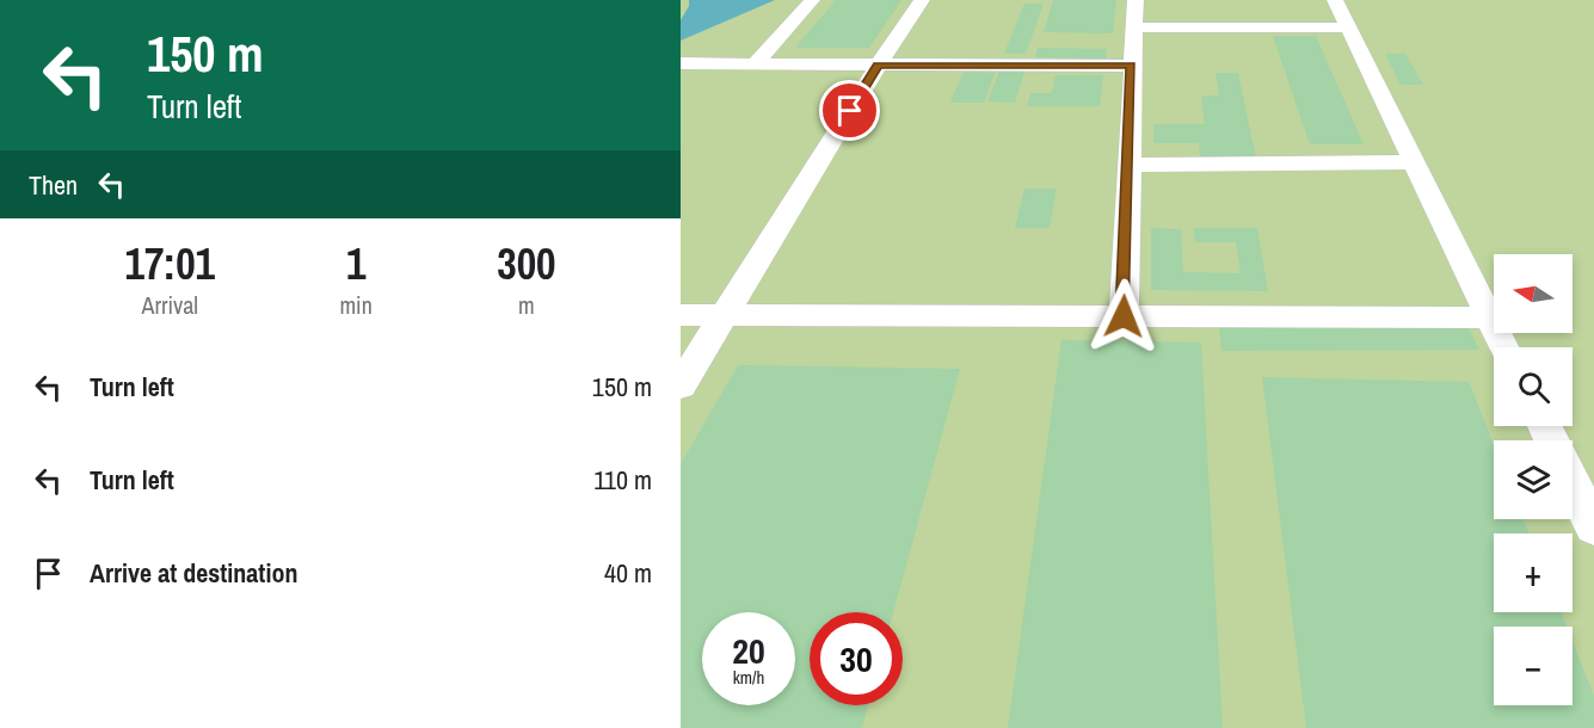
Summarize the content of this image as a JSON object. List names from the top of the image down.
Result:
{
  "north": "left",
  "page": {
    "turn": ["150 m", "Turn left"],
    "then": "Then",
    "eta": [
      "17:01",
      "Arrival",
      "1",
      "min",
      "300",
      "m"
    ],
    "map_buttons": ["+", "−"],
    "list": [
      {
        "name": "Turn left",
        "value": "150 m"
      },
      {
        "name": "Turn left",
        "value": "110 m"
      },
      {
        "name": "Arrive at destination",
        "value": "40 m"
      }
    ],
    "speed": "20 km/h",
    "limit": "30"
  }
}
